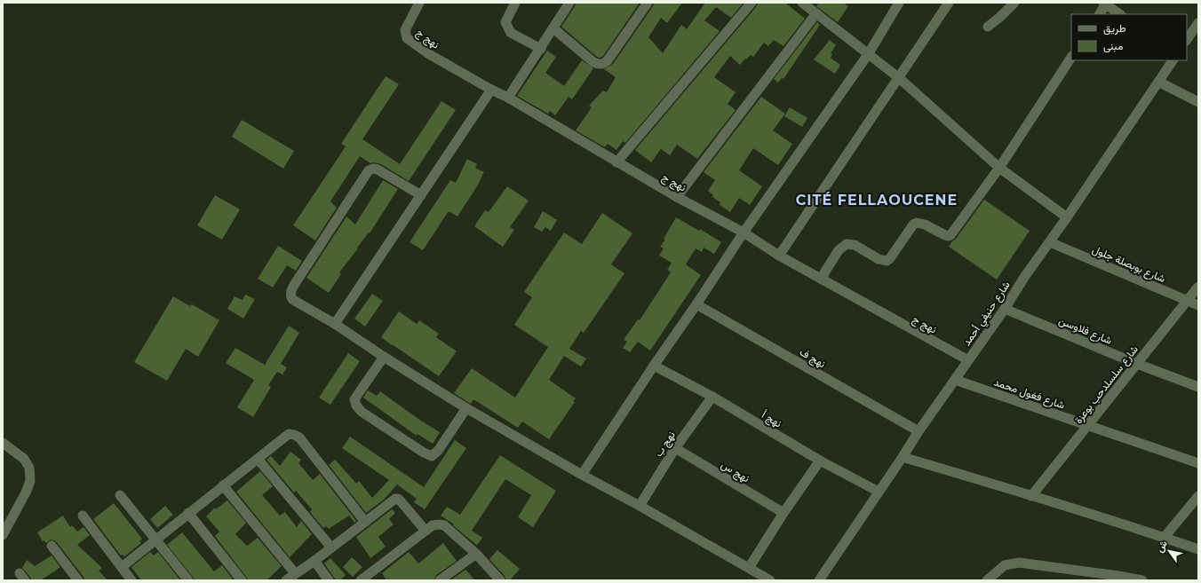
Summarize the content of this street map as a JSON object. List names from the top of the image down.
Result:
{
  "streets": {
    "street": [
      "نهج ج",
      "شارع بوبصلة جلول",
      "شارع حنيفي أحمد",
      "شارع فلاوسن",
      "نهج ف",
      "شارع سلسلدحب بوعزة",
      "شارع فغول محمد",
      "نهج أ",
      "نهج ب",
      "نهج س"
    ]
  },
  "crossings": [
    ["نهج ج", "شارع حنيفي أحمد"],
    ["شارع بوبصلة جلول", "شارع حنيفي أحمد"],
    ["شارع بوبصلة جلول", "شارع سلسلدحب بوعزة"],
    ["شارع حنيفي أحمد", "شارع فلاوسن"],
    ["شارع حنيفي أحمد", "نهج ف"],
    ["شارع حنيفي أحمد", "شارع فغول محمد"],
    ["شارع حنيفي أحمد", "نهج أ"],
    ["شارع فلاوسن", "شارع سلسلدحب بوعزة"],
    ["شارع سلسلدحب بوعزة", "شارع فغول محمد"],
    ["نهج أ", "نهج ب"],
    ["نهج ب", "نهج س"]
  ],
  "districts": ["CITÉ FELLAOUCENE"],
  "legend": ["طريق", "مبنى"],
  "north": "top left"
}
